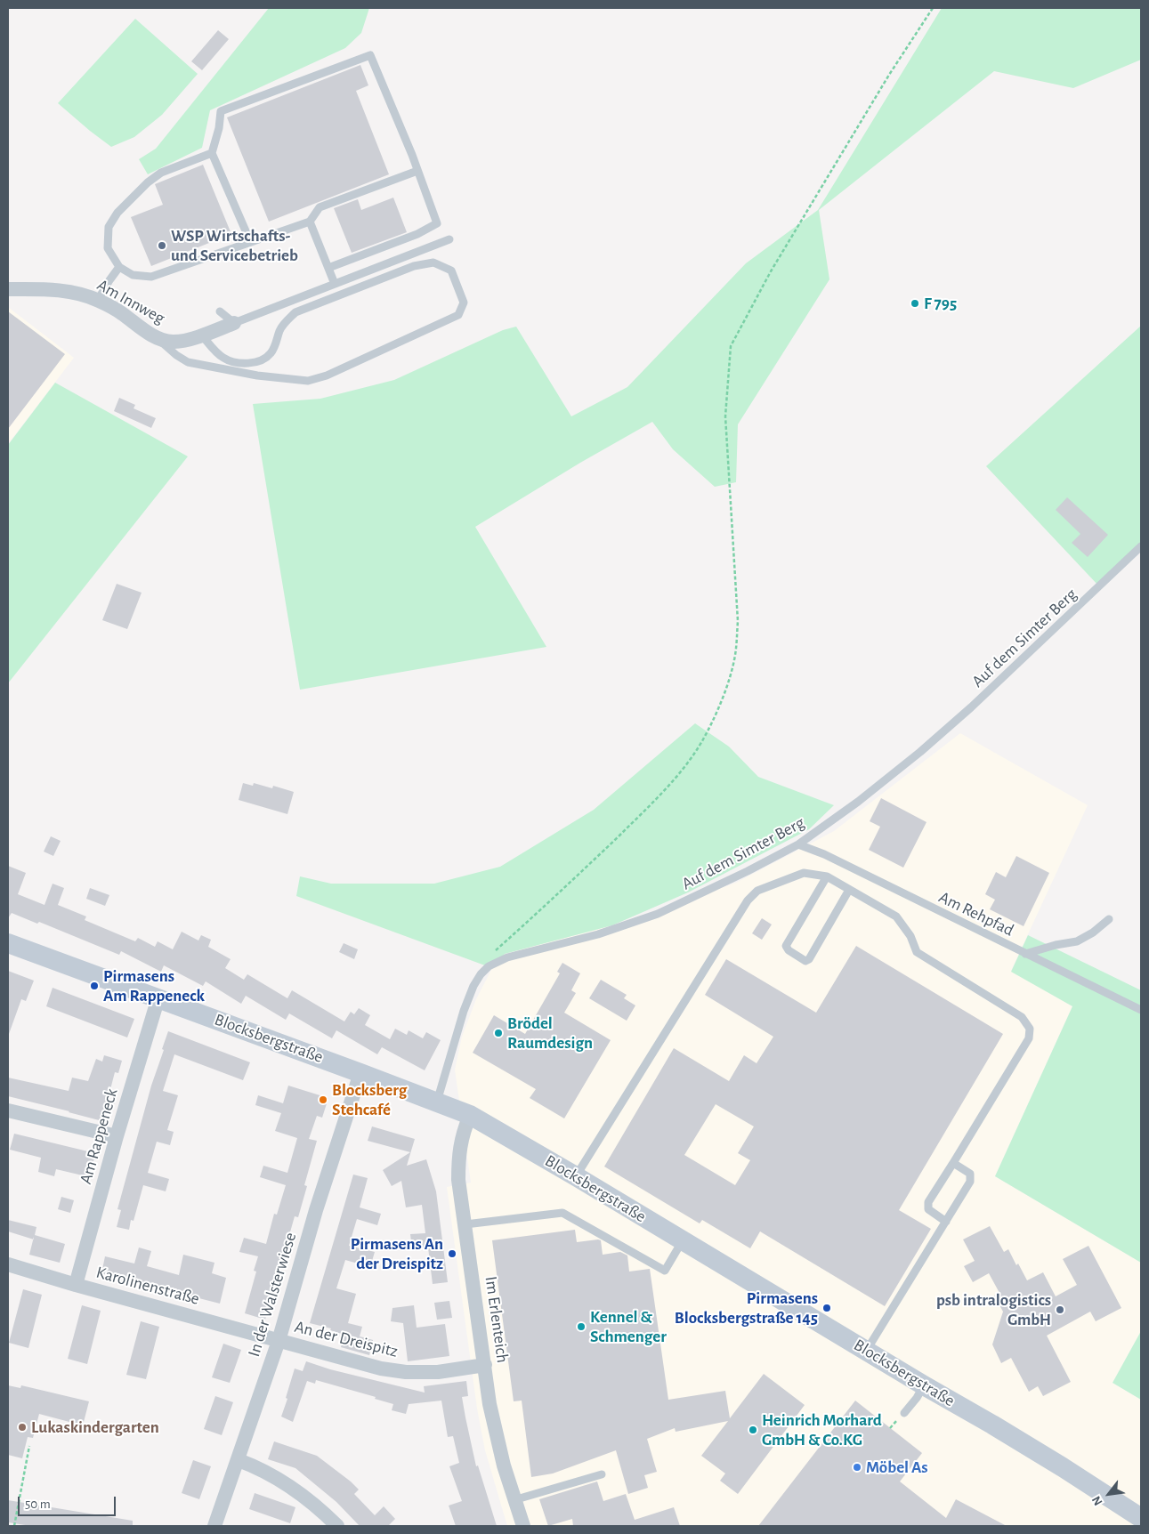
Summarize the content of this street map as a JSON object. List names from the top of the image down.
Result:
{
  "streets": {
    "main road": ["Blocksbergstraße"],
    "street": [
      "Am Innweg",
      "Am Rappeneck",
      "Karolinenstraße",
      "In der Walsterwiese",
      "Im Erlenteich",
      "An der Dreispitz"
    ],
    "lane": ["Auf dem Simter Berg", "Am Rehpfad"]
  },
  "crossings": [
    ["Auf dem Simter Berg", "Am Rehpfad"],
    ["Auf dem Simter Berg", "Blocksbergstraße"],
    ["Blocksbergstraße", "Am Rappeneck"],
    ["Blocksbergstraße", "In der Walsterwiese"],
    ["Blocksbergstraße", "Im Erlenteich"],
    ["Am Rappeneck", "Karolinenstraße"],
    ["Karolinenstraße", "In der Walsterwiese"],
    ["Karolinenstraße", "An der Dreispitz"],
    ["In der Walsterwiese", "An der Dreispitz"],
    ["Im Erlenteich", "An der Dreispitz"]
  ],
  "places": [
    "WSP Wirtschafts- und Servicebetrieb",
    "F 795",
    "Pirmasens Am Rappeneck",
    "Brödel Raumdesign",
    "Blocksberg Stehcafé",
    "Pirmasens An der Dreispitz",
    "Pirmasens Blocksbergstraße 145",
    "psb intralogistics GmbH",
    "Kennel & Schmenger",
    "Lukaskindergarten",
    "Heinrich Morhard GmbH & Co.KG",
    "Möbel As"
  ],
  "scale_bar": "50 m",
  "north": "bottom left"
}
